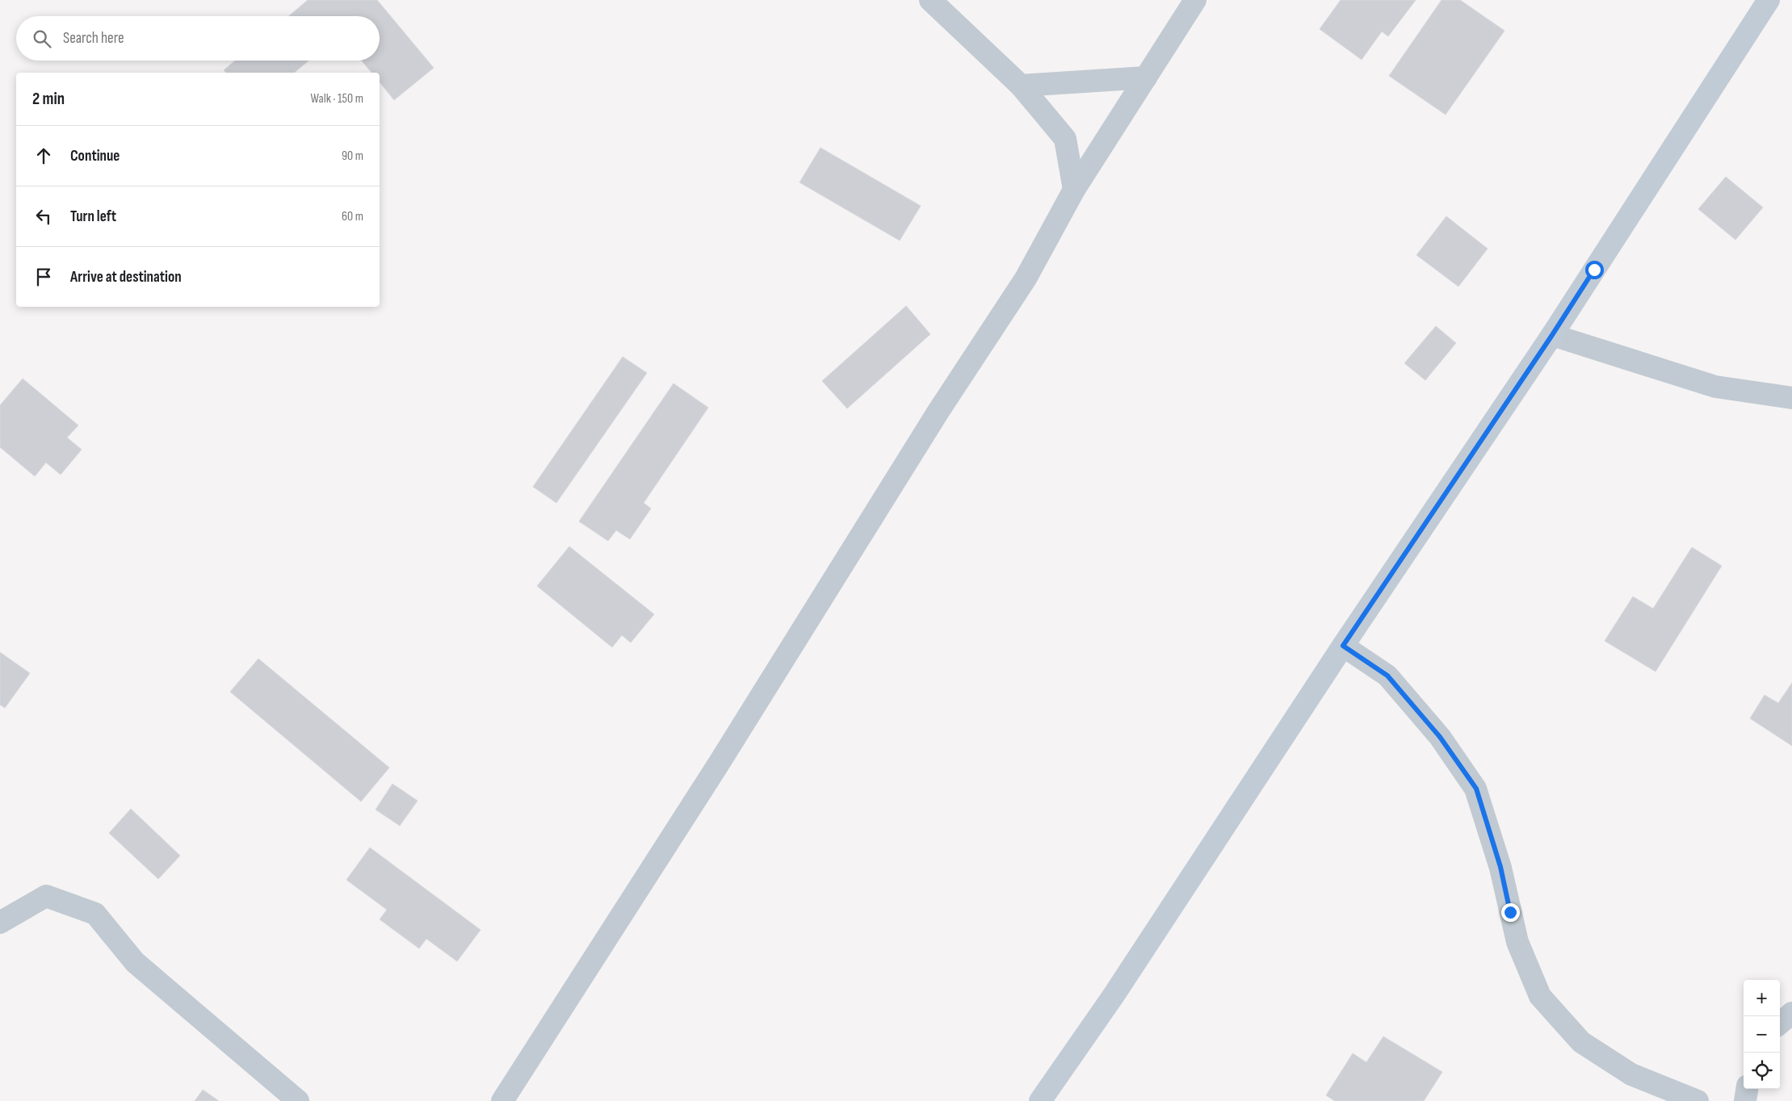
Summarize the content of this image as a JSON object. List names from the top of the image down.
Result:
{
  "page": {
    "search": "Search here",
    "heading": ["2 min", "Walk · 150 m"],
    "list": [
      ["Continue", "90 m"],
      ["Turn left", "60 m"],
      "Arrive at destination"
    ],
    "map_buttons": ["+", "−"]
  }
}
